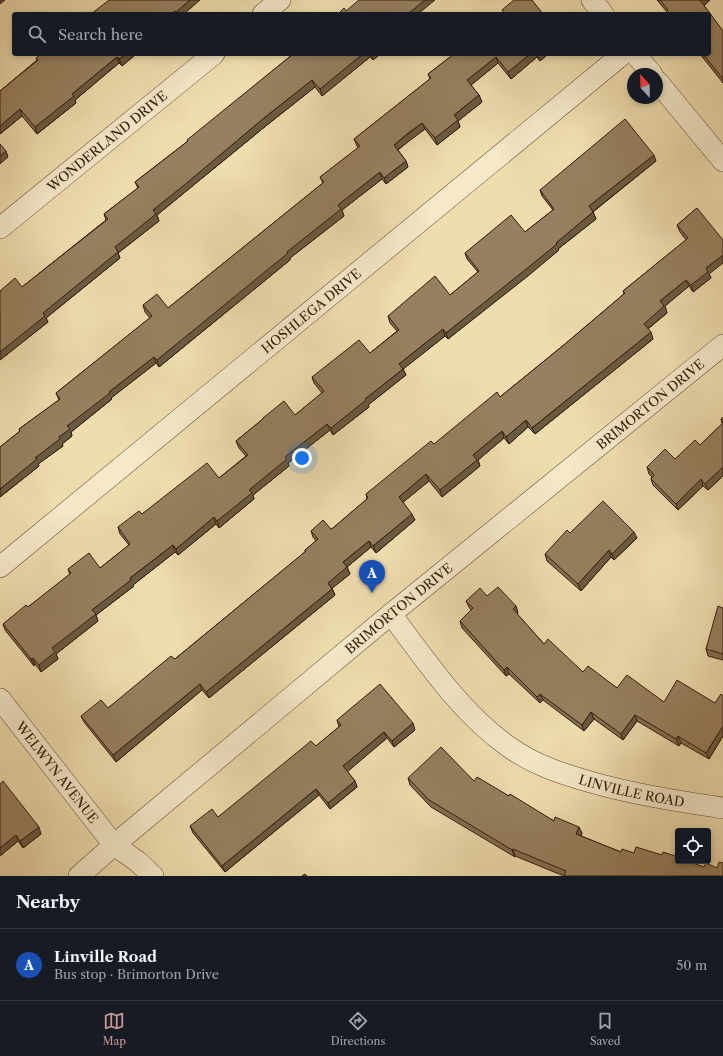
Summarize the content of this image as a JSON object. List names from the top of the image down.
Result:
{
  "streets": {
    "street": [
      "WONDERLAND DRIVE",
      "HOSHLEGA DRIVE",
      "BRIMORTON DRIVE",
      "WELWYN AVENUE",
      "LINVILLE ROAD"
    ]
  },
  "crossings": [
    ["BRIMORTON DRIVE", "WELWYN AVENUE"],
    ["BRIMORTON DRIVE", "LINVILLE ROAD"]
  ],
  "north": "top",
  "page": {
    "search": "Search here",
    "pins": "A",
    "heading": "Nearby",
    "list": [
      {
        "mark": "A",
        "name": "Linville Road",
        "note": "Bus stop · Brimorton Drive",
        "value": "50 m"
      }
    ],
    "nav": ["Map", "Directions", "Saved"]
  }
}
